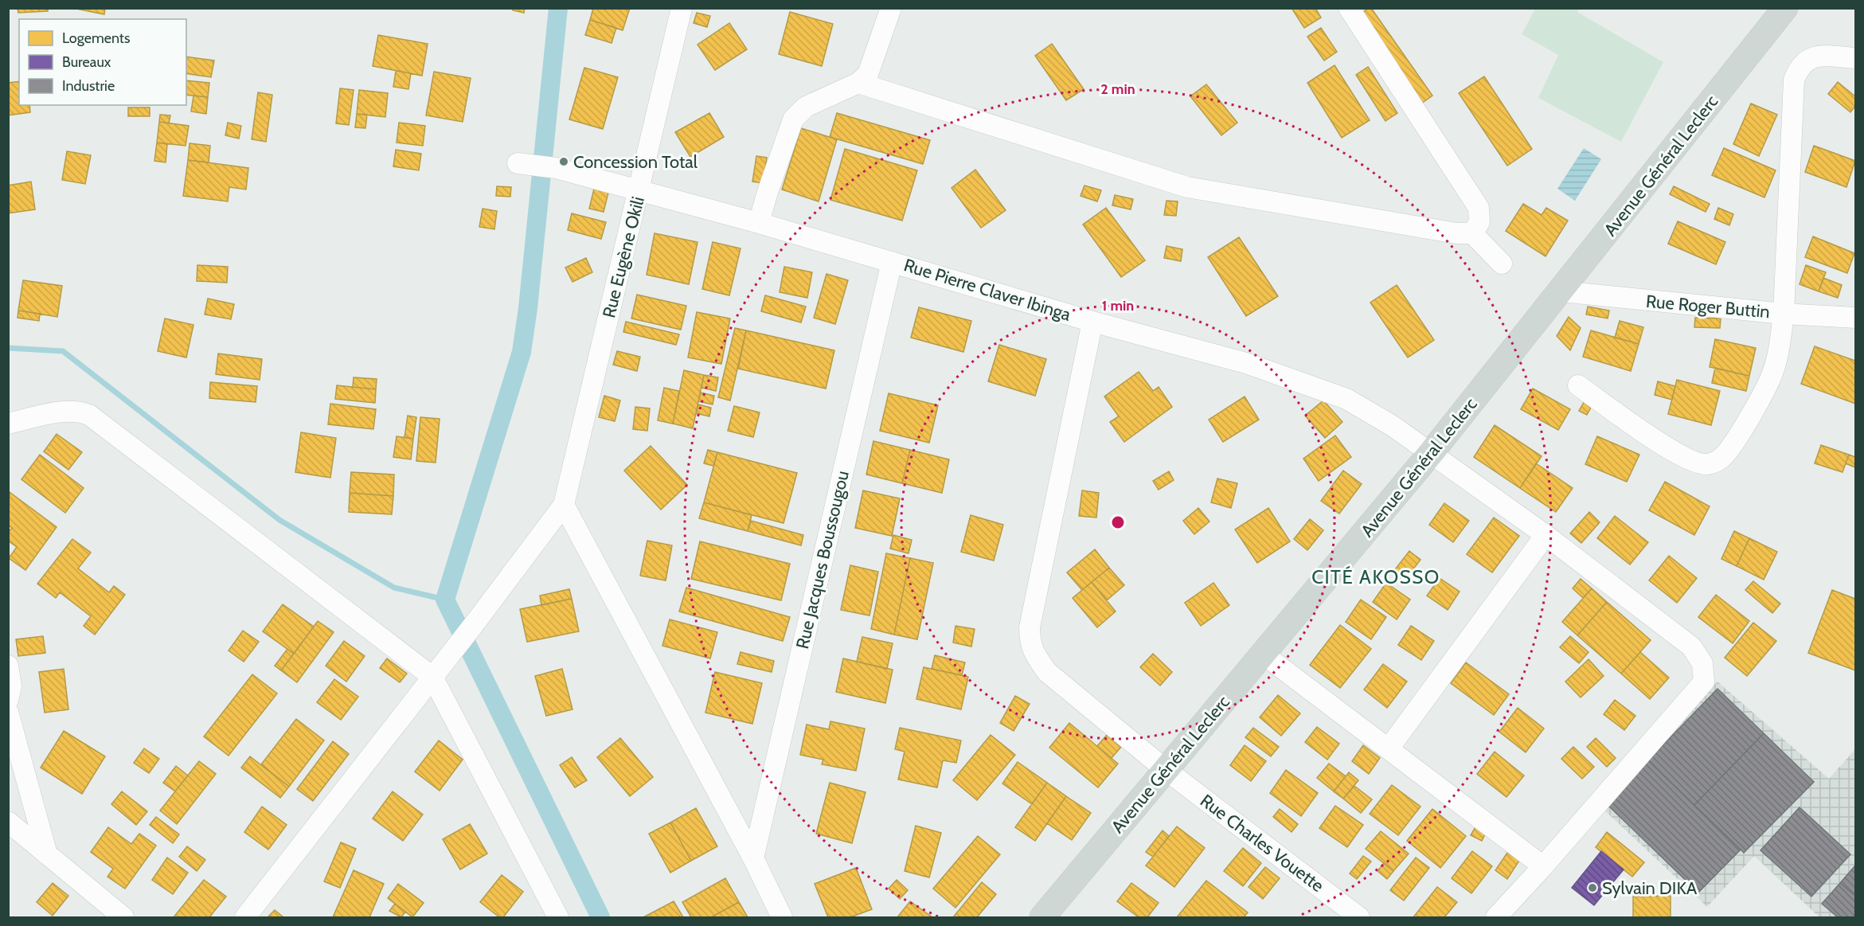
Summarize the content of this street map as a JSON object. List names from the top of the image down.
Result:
{
  "streets": {
    "main road": ["Avenue Général Leclerc"],
    "street": [
      "Rue Eugène Okili",
      "Rue Pierre Claver Ibinga",
      "Rue Roger Buttin",
      "Rue Jacques Boussougou",
      "Rue Charles Vouette"
    ]
  },
  "crossings": [
    ["Avenue Général Leclerc", "Rue Pierre Claver Ibinga"],
    ["Avenue Général Leclerc", "Rue Roger Buttin"],
    ["Avenue Général Leclerc", "Rue Charles Vouette"],
    ["Rue Eugène Okili", "Rue Pierre Claver Ibinga"],
    ["Rue Pierre Claver Ibinga", "Rue Jacques Boussougou"],
    ["Rue Pierre Claver Ibinga", "Rue Charles Vouette"]
  ],
  "districts": ["CITÉ AKOSSO"],
  "places": ["Concession Total", "Sylvain DIKA"],
  "legend": ["Logements", "Bureaux", "Industrie"],
  "rings": ["2 min", "1 min"]
}
